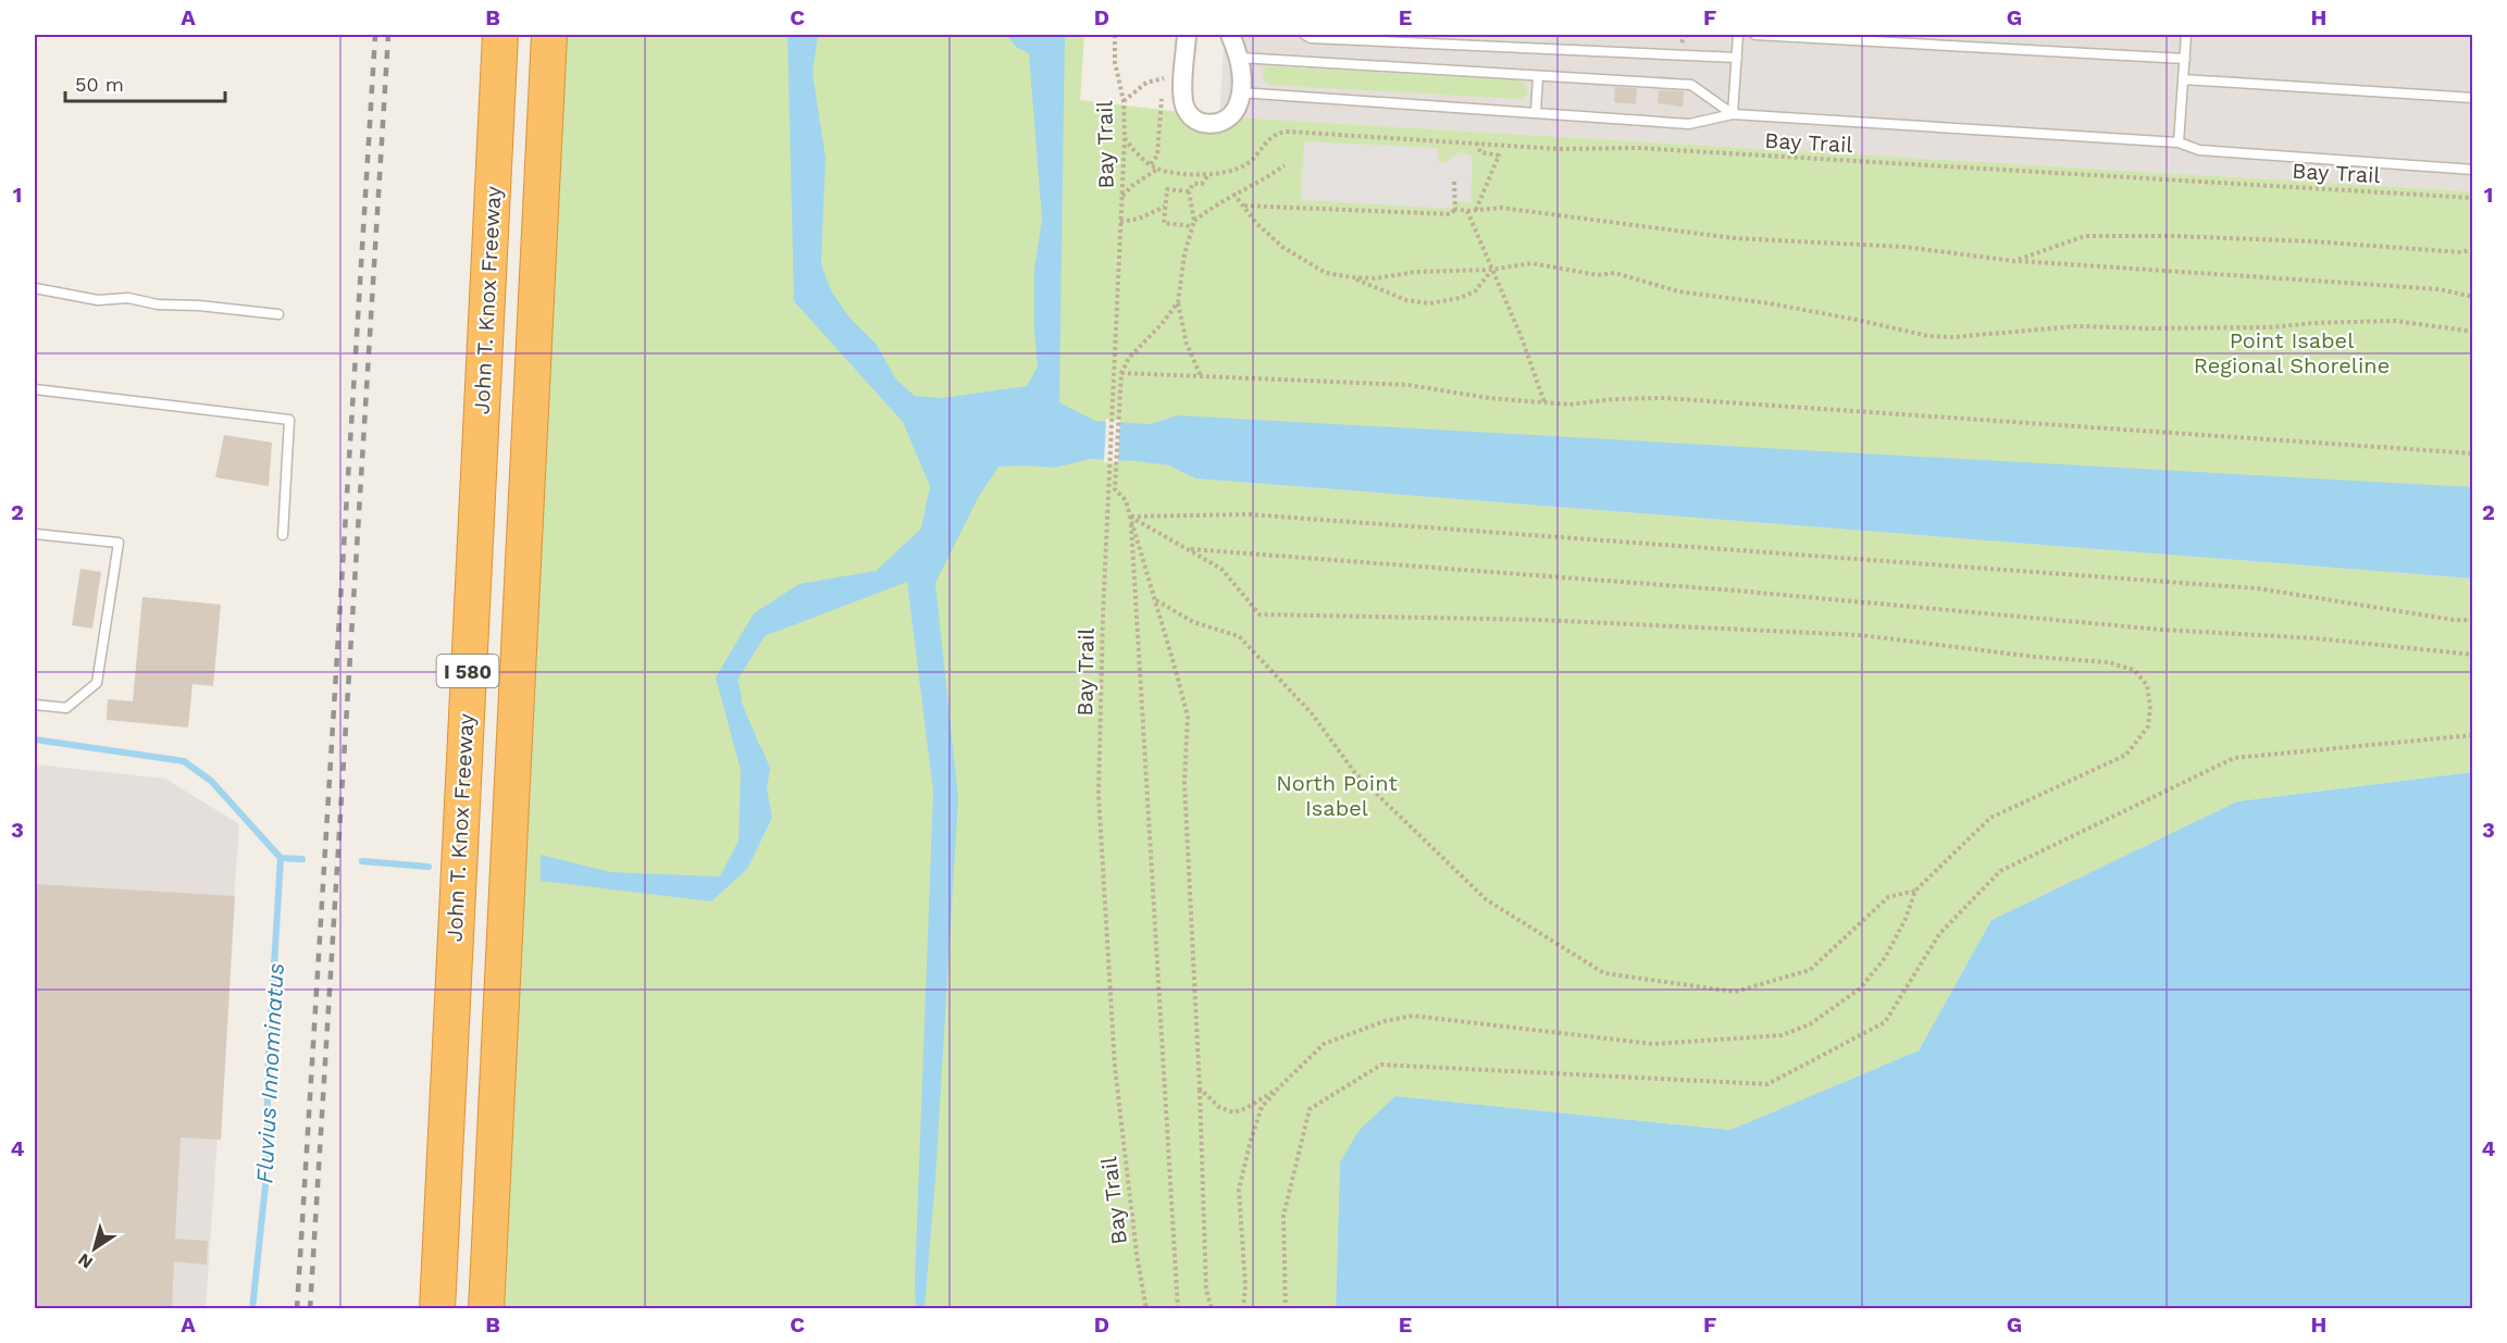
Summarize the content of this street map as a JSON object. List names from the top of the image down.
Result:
{
  "streets": {
    "highway": ["John T. Knox Freeway", "I 580"],
    "path": ["Bay Trail"]
  },
  "water": ["Fluvius Innominatus"],
  "parks": ["Point Isabel Regional Shoreline", "North Point Isabel"],
  "scale_bar": "50 m",
  "north": "bottom left",
  "grid": {
    "columns": [
      "A",
      "B",
      "C",
      "D",
      "E",
      "F",
      "G",
      "H"
    ],
    "rows": [
      "1",
      "2",
      "3",
      "4"
    ]
  }
}
